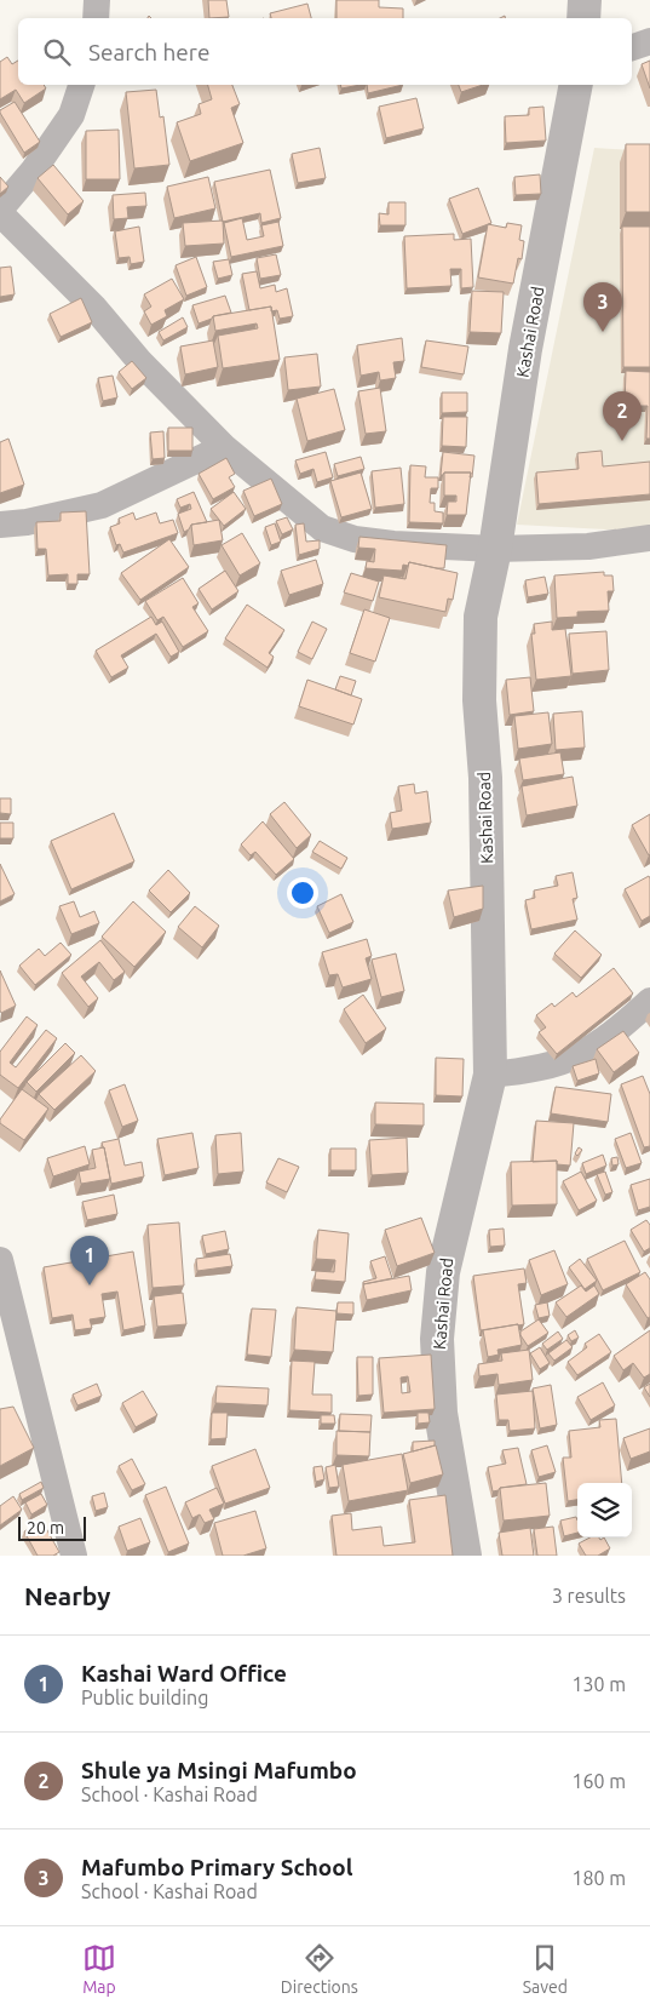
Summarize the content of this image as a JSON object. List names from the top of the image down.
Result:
{
  "streets": {
    "street": ["Kashai Road"]
  },
  "scale_bar": "20 m",
  "page": {
    "search": "Search here",
    "pins": ["3", "2", "1"],
    "scale": "20 m",
    "heading": ["Nearby", "3 results"],
    "list": [
      {
        "mark": "1",
        "name": "Kashai Ward Office",
        "note": "Public building",
        "value": "130 m"
      },
      {
        "mark": "2",
        "name": "Shule ya Msingi Mafumbo",
        "note": "School · Kashai Road",
        "value": "160 m"
      },
      {
        "mark": "3",
        "name": "Mafumbo Primary School",
        "note": "School · Kashai Road",
        "value": "180 m"
      }
    ],
    "nav": ["Map", "Directions", "Saved"]
  }
}
